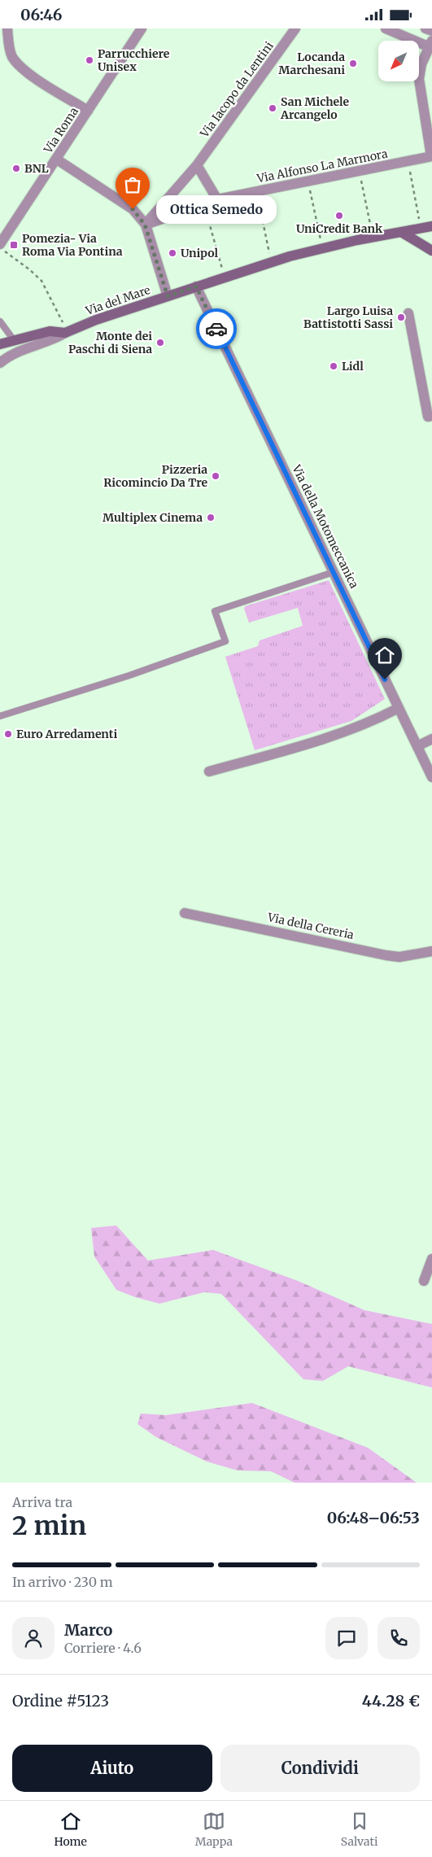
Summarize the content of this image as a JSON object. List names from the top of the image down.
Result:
{
  "streets": {
    "main road": ["Via del Mare"],
    "street": [
      "Via Iacopo da Lentini",
      "Via Roma",
      "Via Alfonso La Marmora",
      "Via della Motomeccanica",
      "Via della Cereria"
    ]
  },
  "crossings": [
    ["Via Iacopo da Lentini", "Via Alfonso La Marmora"],
    ["Via del Mare", "Via della Motomeccanica"]
  ],
  "places": {
    "other": [
      "Parrucchiere Unisex",
      "Locanda Marchesani",
      "San Michele Arcangelo",
      "BNL",
      "Ottica Semedo",
      "UniCredit Bank",
      "Unipol",
      "Largo Luisa Battistotti Sassi",
      "Monte dei Paschi di Siena",
      "Lidl",
      "Pizzeria Ricomincio Da Tre",
      "Multiplex Cinema",
      "Euro Arredamenti"
    ],
    "transit": ["Pomezia- Via Roma Via Pontina"]
  },
  "north": "bottom left",
  "page": {
    "status": "06:46",
    "bubble": "Ottica Semedo",
    "heading": ["2 min", "Arriva tra", "06:48–06:53"],
    "panel": [
      "Marco",
      "Corriere · 4.6",
      "Ordine #5123",
      "44.28 €"
    ],
    "bar": "In arrivo · 230 m",
    "buttons": ["Aiuto", "Condividi"],
    "tabs": ["Home", "Mappa", "Salvati"]
  }
}
